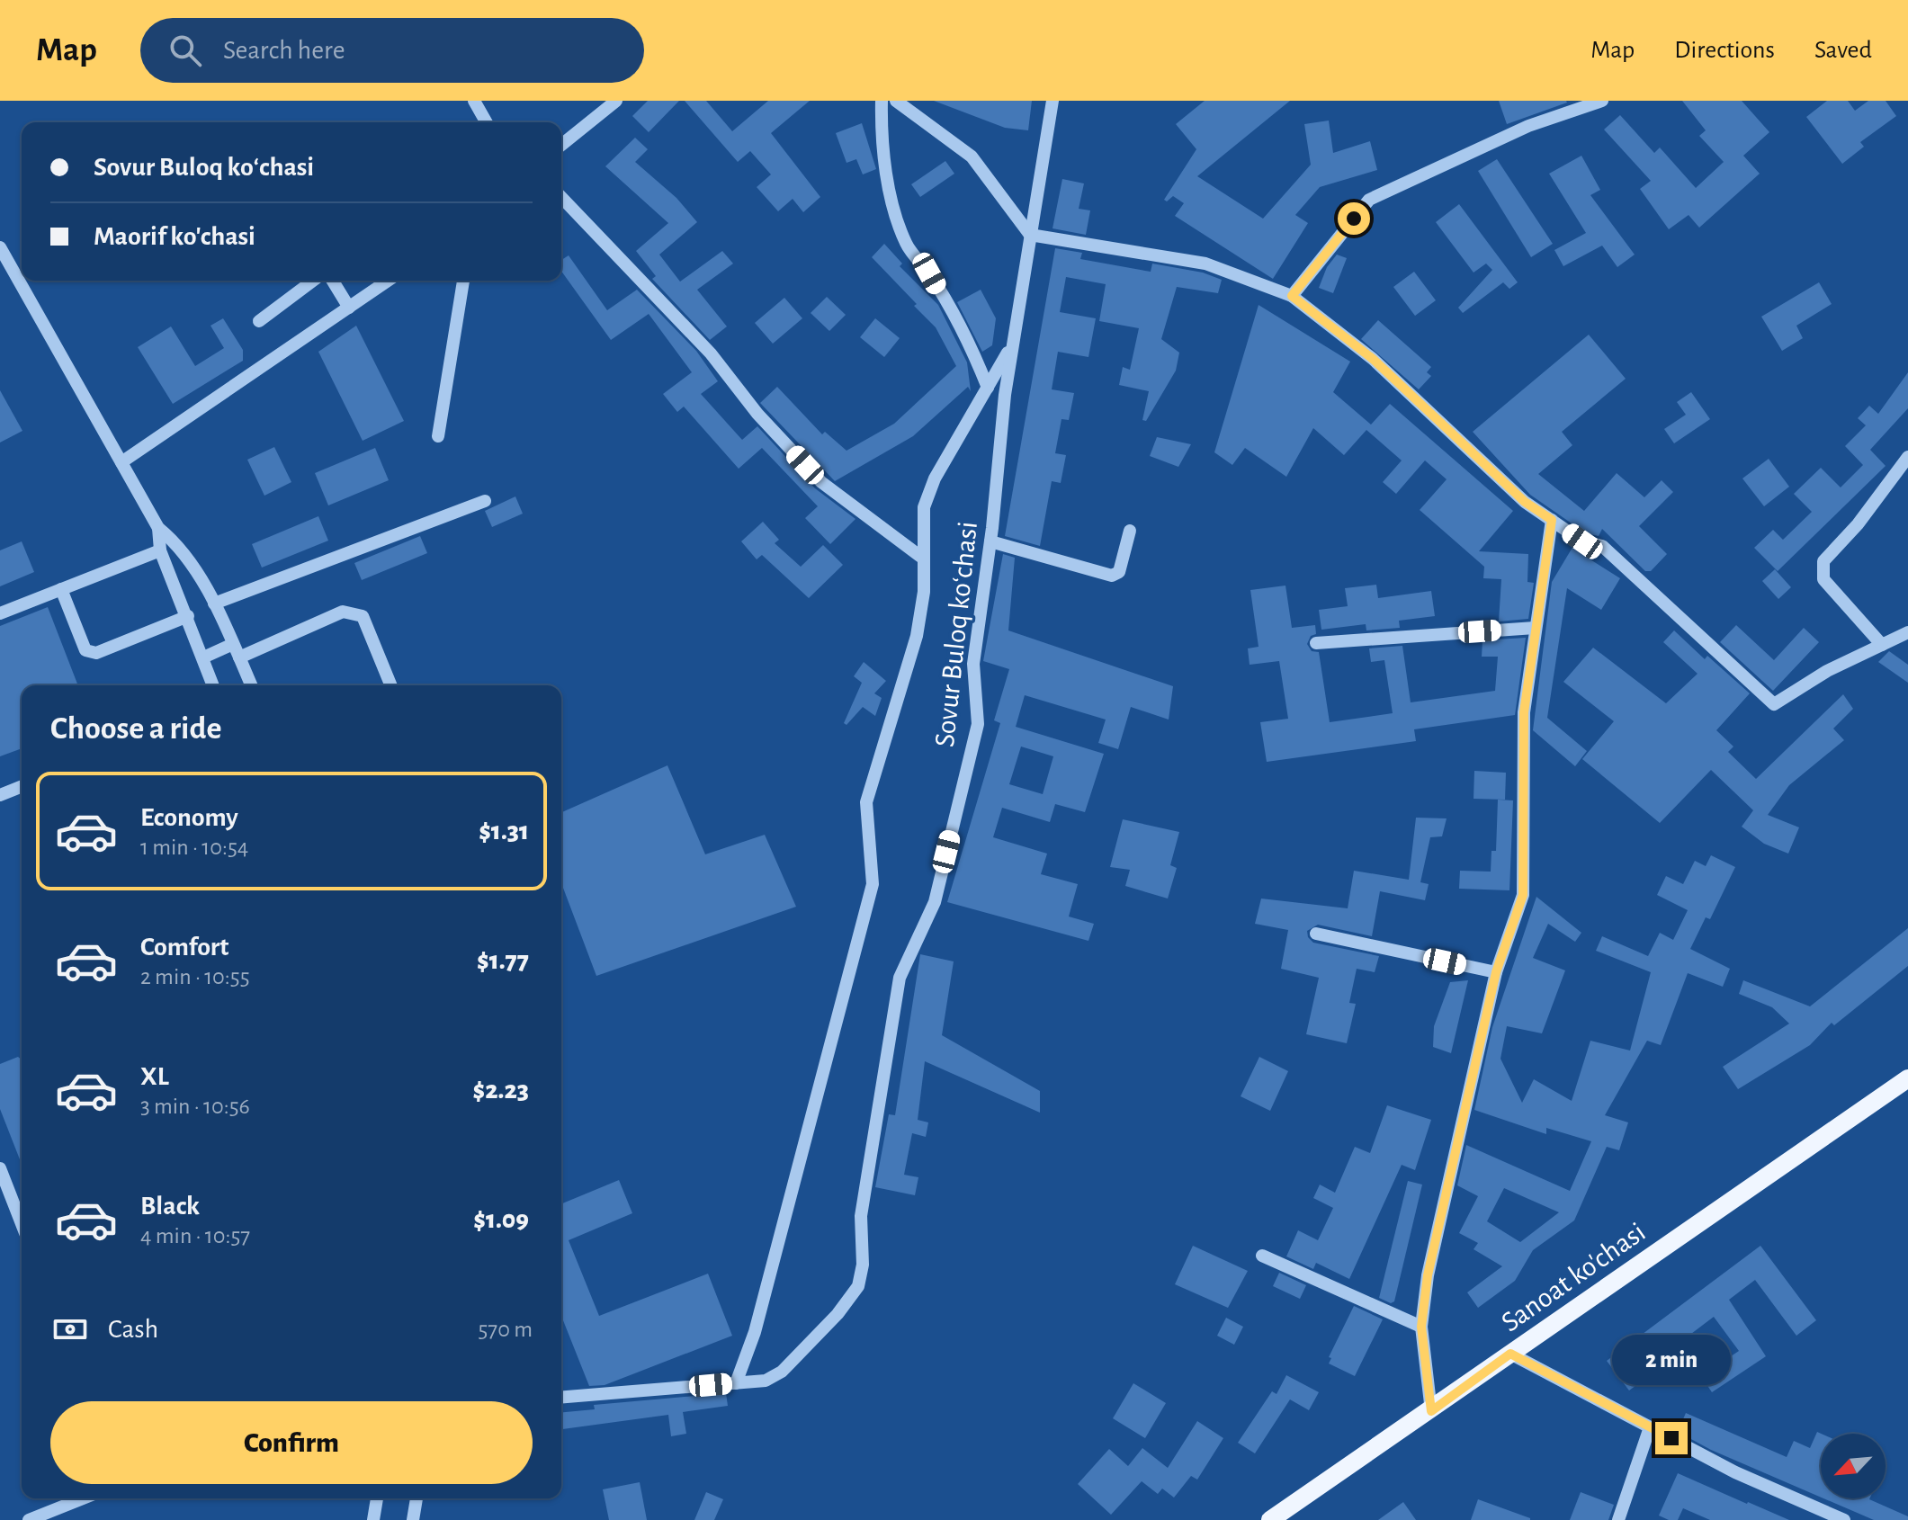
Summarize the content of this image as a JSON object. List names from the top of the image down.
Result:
{
  "streets": {
    "main road": ["Sanoat ko'chasi"],
    "street": ["Sovur Buloq koʻchasi"]
  },
  "north": "bottom left",
  "page": {
    "header": "Map",
    "search": "Search here",
    "nav": ["Map", "Directions", "Saved"],
    "banner": ["Sovur Buloq koʻchasi", "Maorif ko'chasi"],
    "heading": "Choose a ride",
    "list": [
      {
        "name": "Economy",
        "note": "1 min · 10:54",
        "value": "$1.31"
      },
      {
        "name": "Comfort",
        "note": "2 min · 10:55",
        "value": "$1.77"
      },
      {
        "name": "XL",
        "note": "3 min · 10:56",
        "value": "$2.23"
      },
      {
        "name": "Black",
        "note": "4 min · 10:57",
        "value": "$1.09"
      }
    ],
    "pay": ["Cash", "570 m"],
    "bubble": "2 min",
    "buttons": "Confirm"
  }
}
